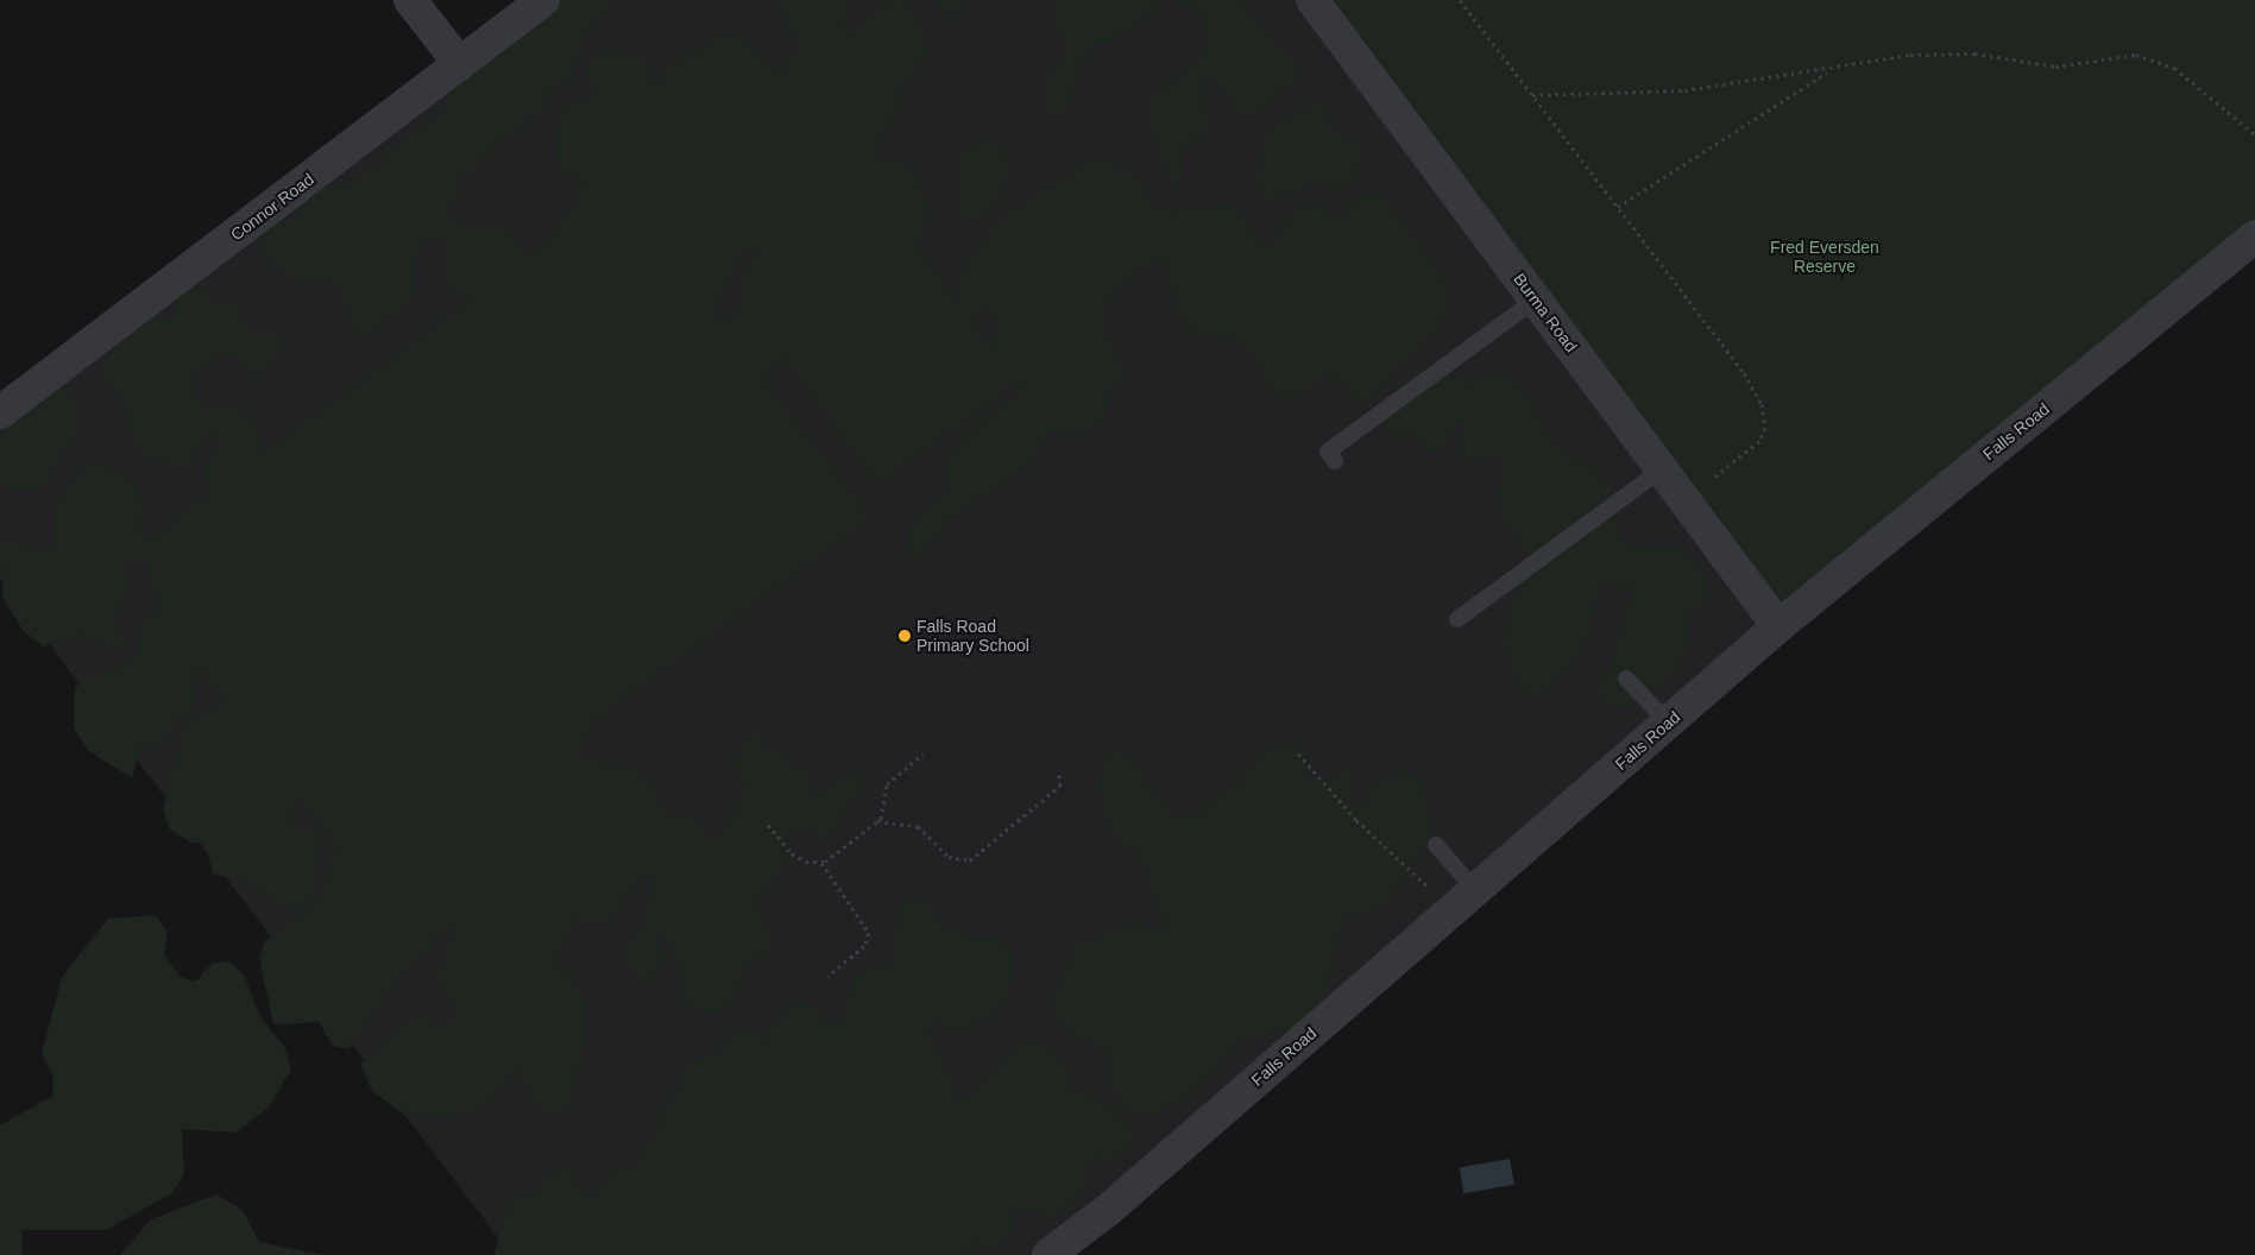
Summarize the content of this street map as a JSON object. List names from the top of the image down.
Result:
{
  "streets": {
    "street": ["Connor Road", "Burma Road", "Falls Road"]
  },
  "crossings": [
    ["Burma Road", "Falls Road"]
  ],
  "parks": ["Fred Eversden Reserve"],
  "places": ["Falls Road Primary School"]
}
